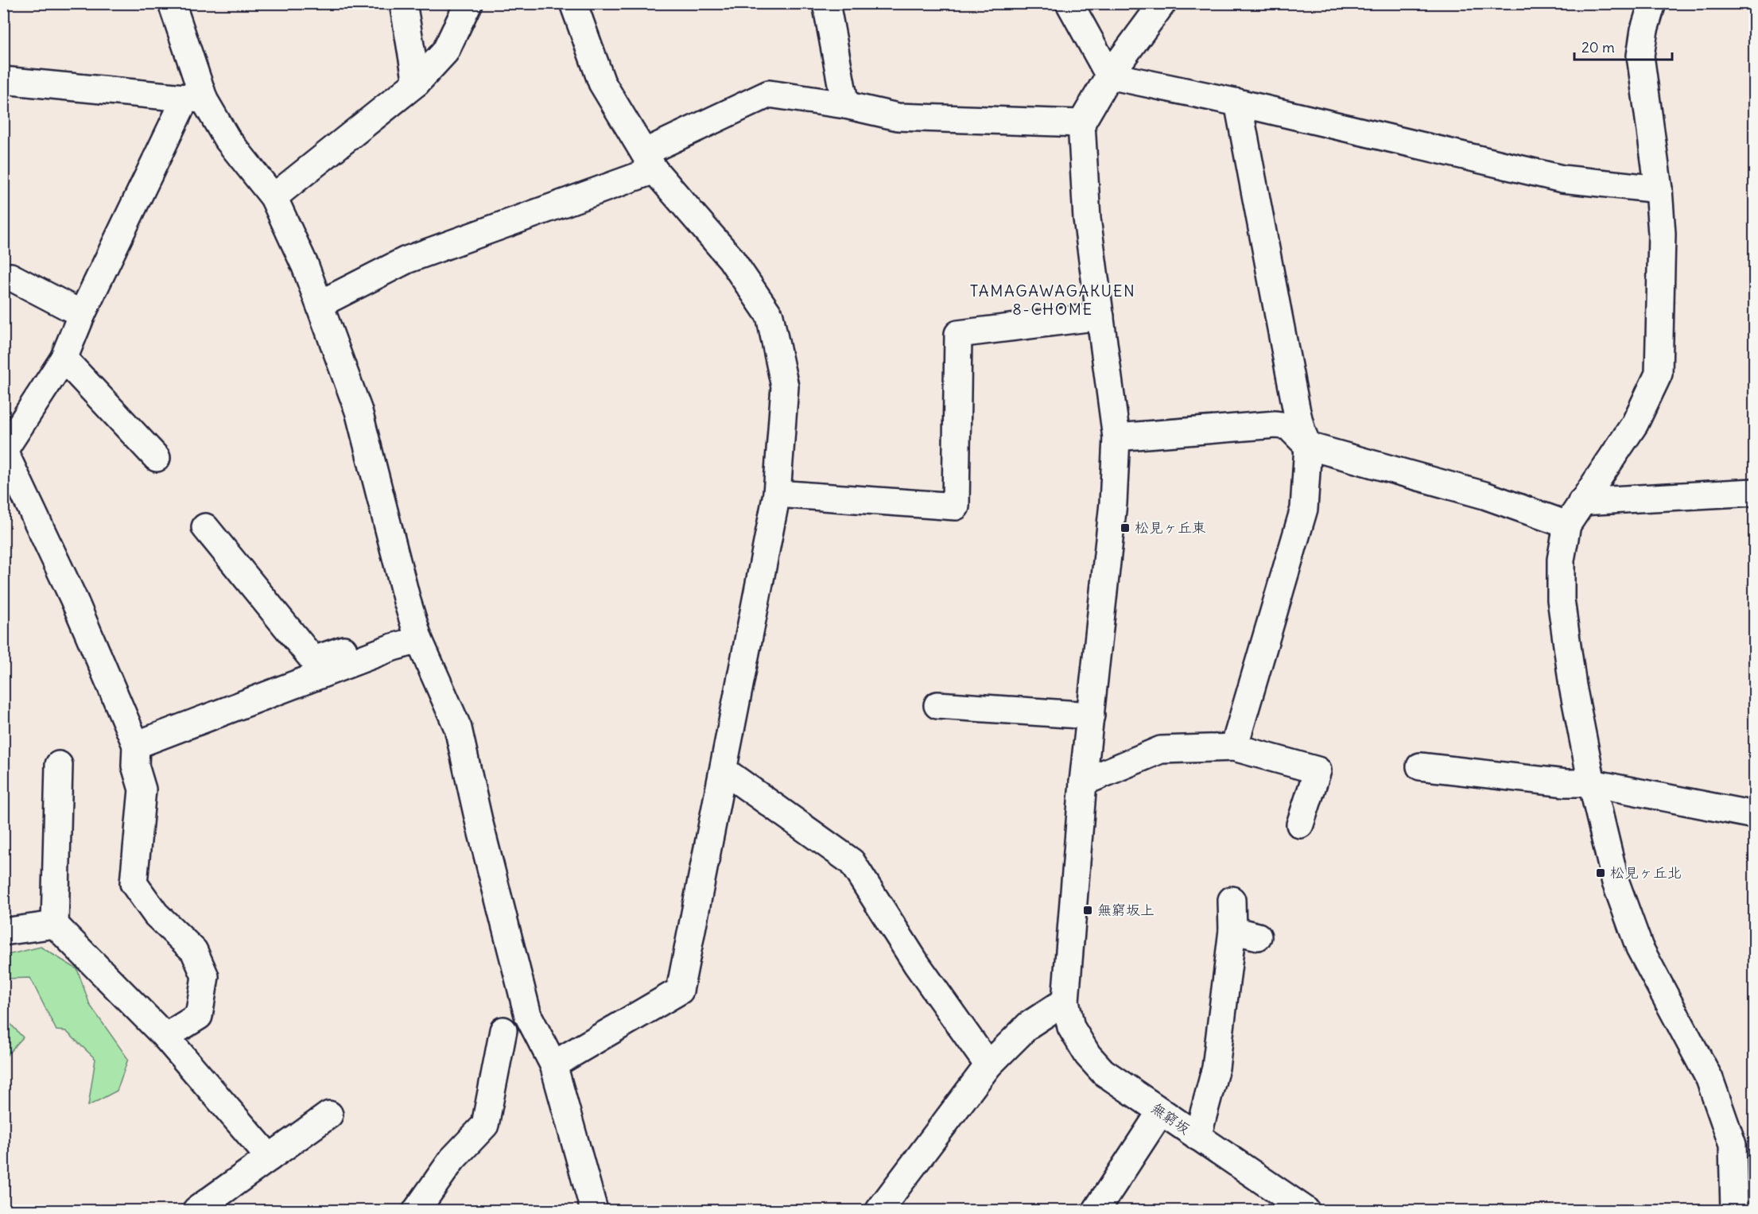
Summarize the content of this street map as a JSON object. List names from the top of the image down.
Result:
{
  "streets": {
    "street": ["無窮坂"]
  },
  "districts": ["TAMAGAWAGAKUEN 8-CHOME"],
  "places": {
    "transit": ["松見ヶ丘東", "松見ヶ丘北", "無窮坂上"]
  },
  "scale_bar": "20 m"
}
